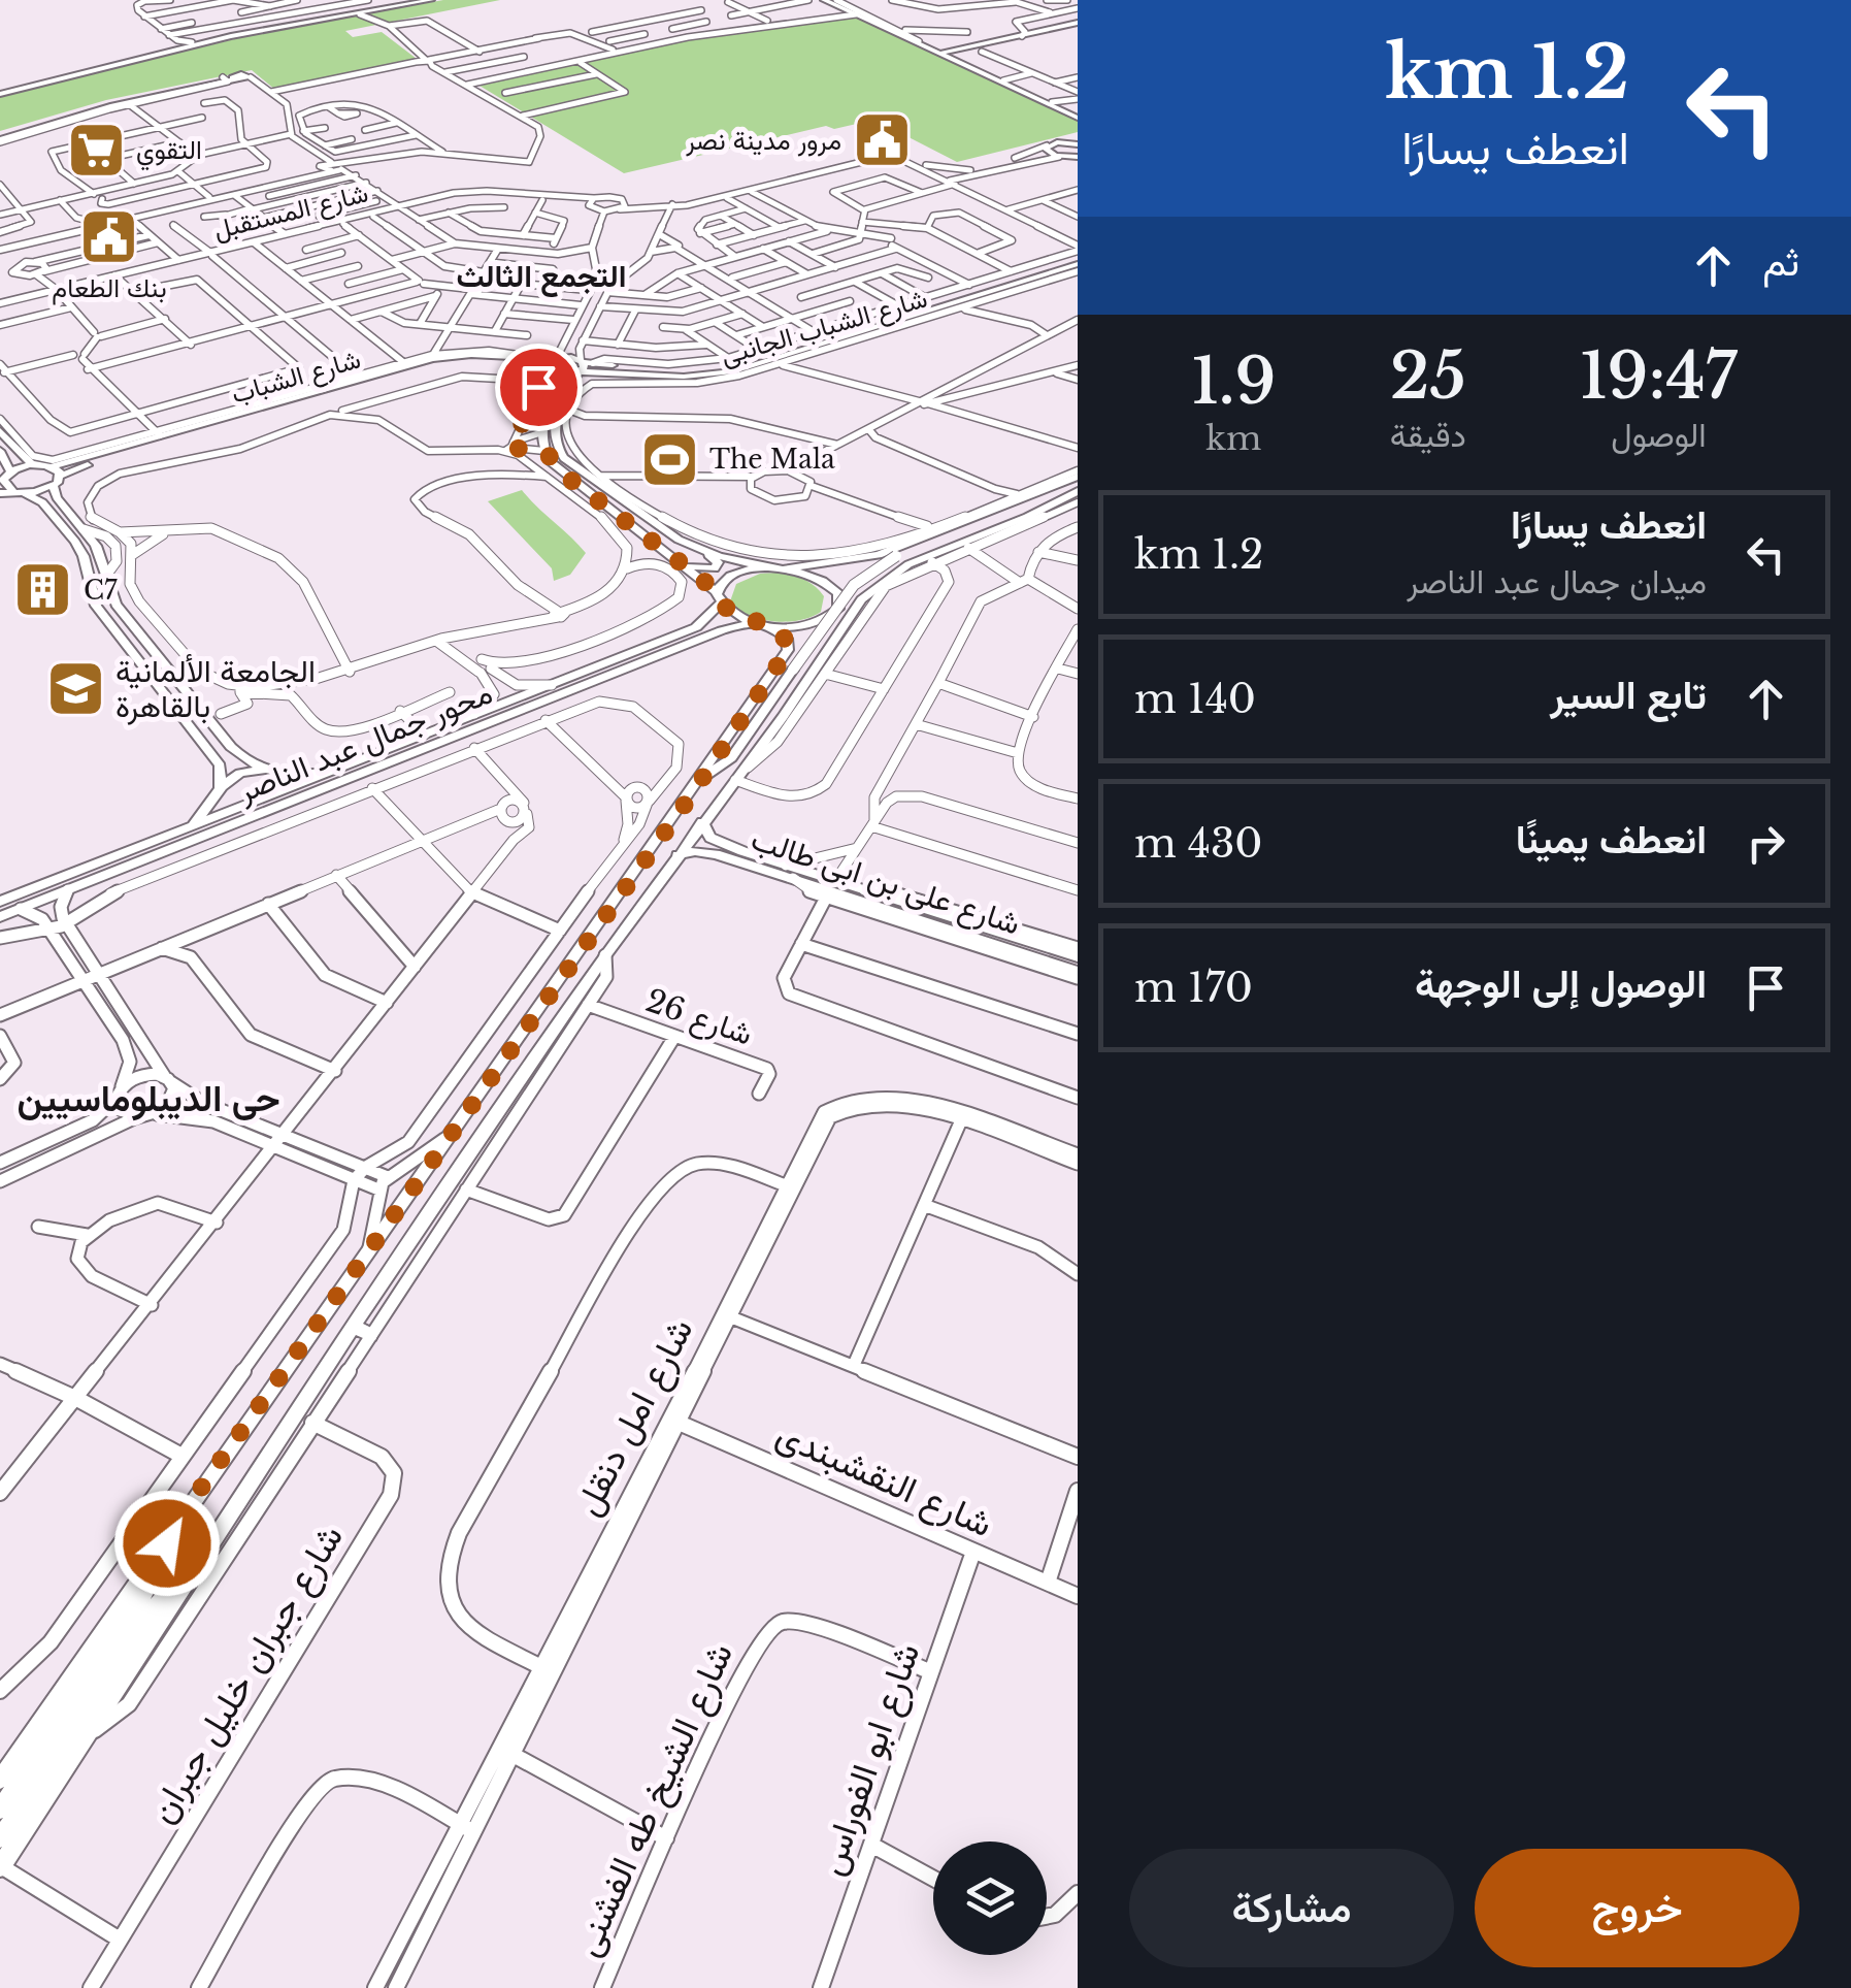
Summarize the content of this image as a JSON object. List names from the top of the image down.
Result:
{
  "streets": {
    "main road": ["شارع الشباب", "محور جمال عبد الناصر", "شارع على بن ابى طالب"],
    "street": [
      "شارع المستقبل",
      "شارع الشباب الجانبى",
      "شارع 26",
      "شارع امل دنقل",
      "شارع النقشبندى",
      "شارع جبران خليل جبران",
      "شارع ابو الفوراس",
      "شارع الشيخ طه الفشنى"
    ]
  },
  "crossings": [
    ["شارع امل دنقل", "شارع النقشبندى"],
    ["شارع النقشبندى", "شارع ابو الفوراس"],
    ["شارع ابو الفوراس", "شارع الشيخ طه الفشنى"]
  ],
  "districts": ["التجمع الثالث", "حى الديبلوماسيين"],
  "places": {
    "public building": ["مرور مدينة نصر", "بنك الطعام"],
    "supermarket": ["التقوي"],
    "sports": ["The Mala"],
    "building": ["C7"],
    "school or university": ["الجامعة الألمانية بالقاهرة"]
  },
  "page": {
    "turn": ["1.2 km", "انعطف يسارًا"],
    "then": "ثم",
    "eta": [
      "19:47",
      "الوصول",
      "25",
      "دقيقة",
      "1.9",
      "km"
    ],
    "list": [
      {
        "name": "انعطف يسارًا",
        "note": "ميدان جمال عبد الناصر",
        "value": "1.2 km"
      },
      {
        "name": "تابع السير",
        "value": "140 m"
      },
      {
        "name": "انعطف يمينًا",
        "value": "430 m"
      },
      {
        "name": "الوصول إلى الوجهة",
        "value": "170 m"
      }
    ],
    "buttons": ["خروج", "مشاركة"]
  }
}
